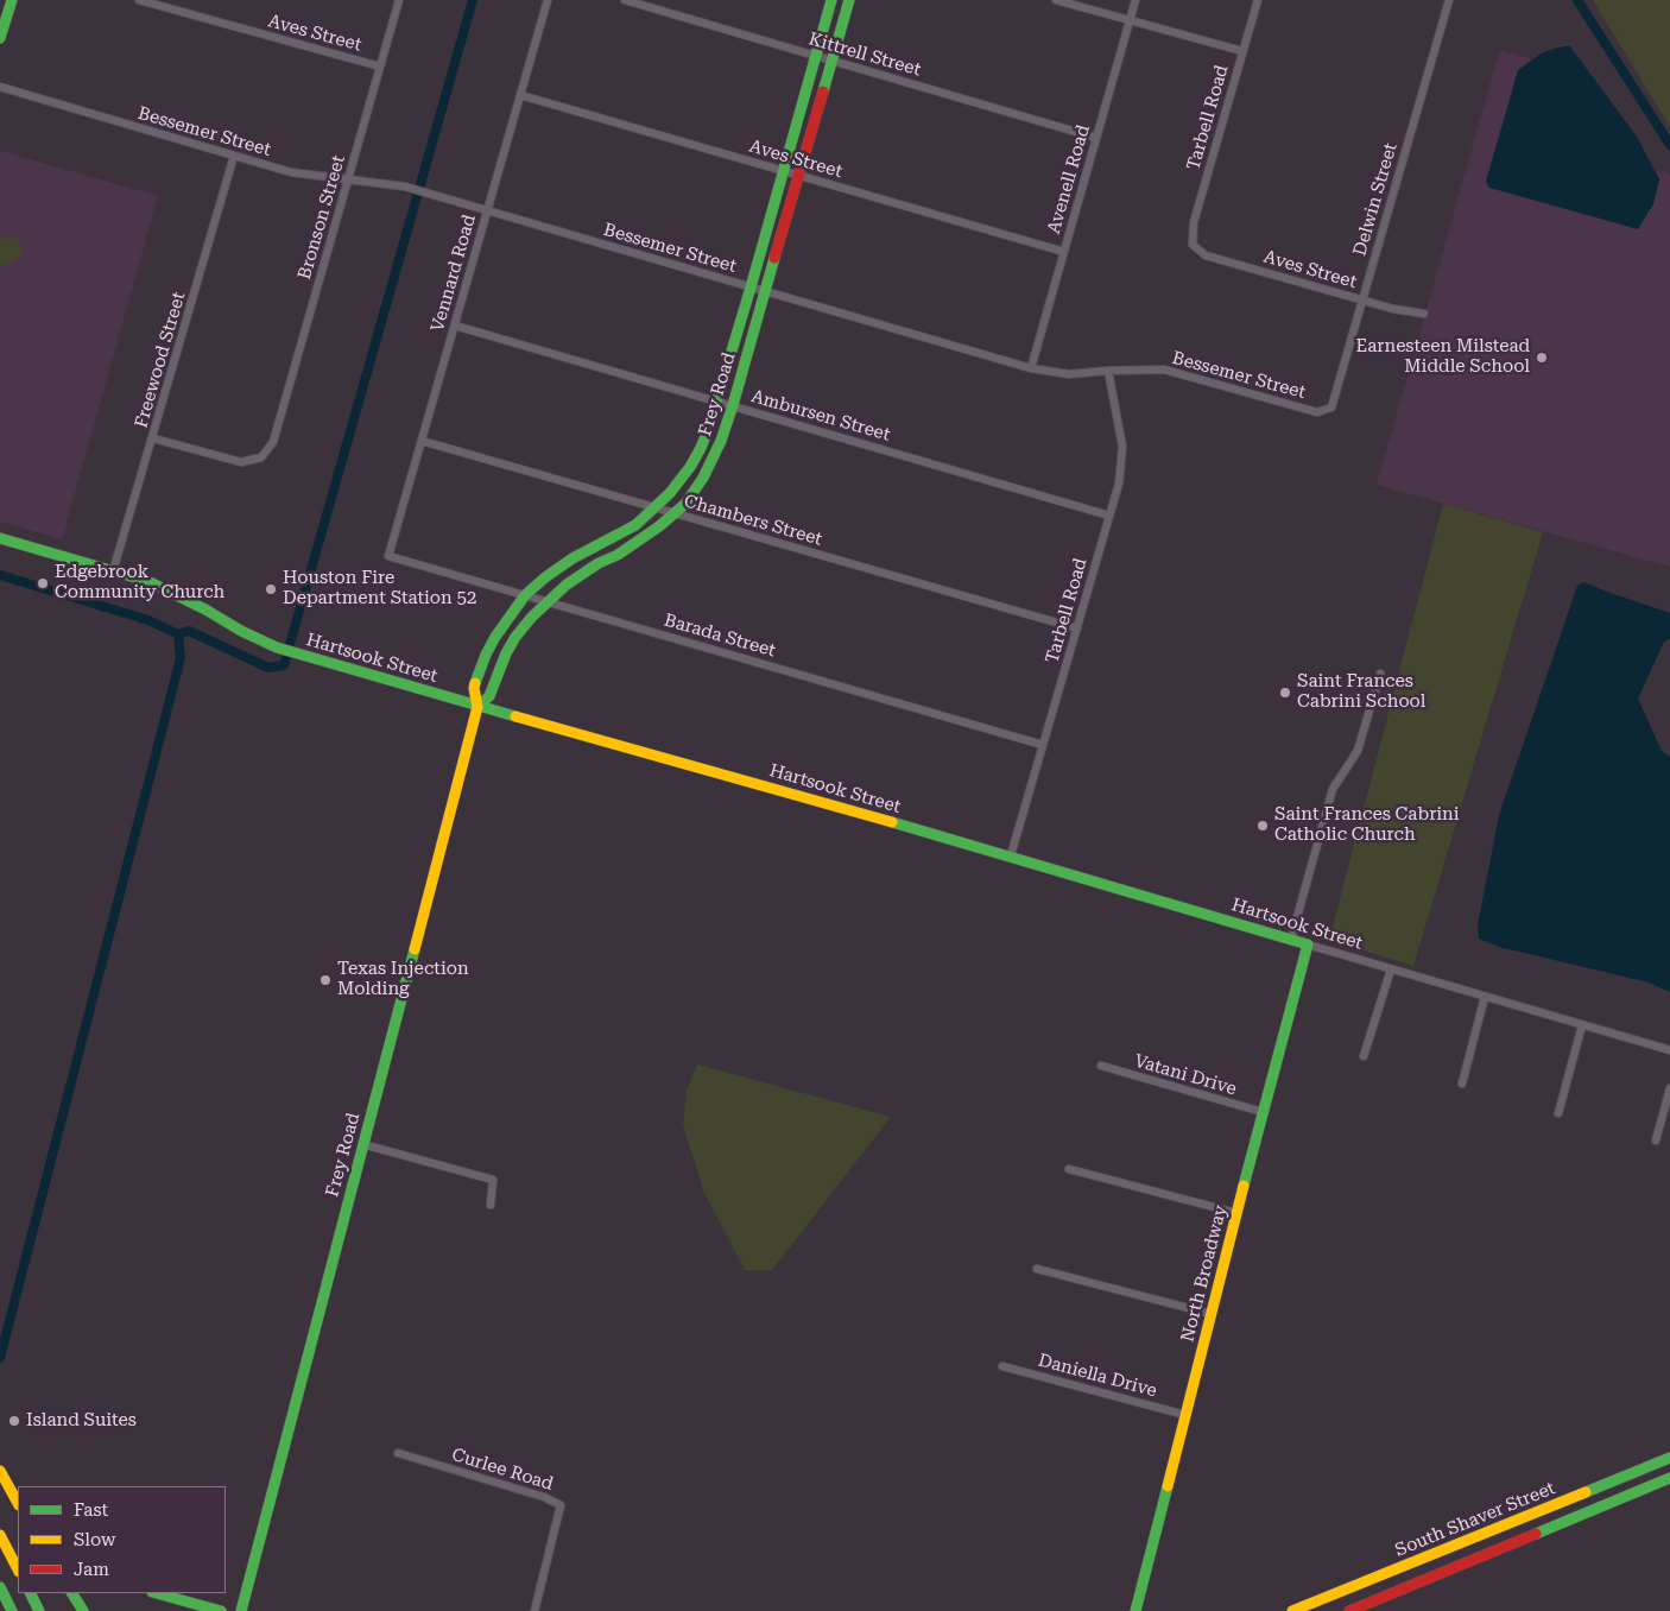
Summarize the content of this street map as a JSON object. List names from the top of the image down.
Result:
{
  "streets": {
    "main road": [
      "Frey Road",
      "Hartsook Street",
      "North Broadway",
      "South Shaver Street"
    ],
    "street": [
      "Aves Street",
      "Kittrell Street",
      "Tarbell Road",
      "Bessemer Street",
      "Avenell Road",
      "Delwin Street",
      "Bronson Street",
      "Vennard Road",
      "Freewood Street",
      "Ambursen Street",
      "Chambers Street",
      "Barada Street",
      "Vatani Drive",
      "Daniella Drive",
      "Curlee Road"
    ]
  },
  "crossings": [
    ["Aves Street", "Tarbell Road"],
    ["Aves Street", "Avenell Road"],
    ["Aves Street", "Delwin Street"],
    ["Aves Street", "Bronson Street"],
    ["Aves Street", "Vennard Road"],
    ["Aves Street", "Frey Road"],
    ["Kittrell Street", "Avenell Road"],
    ["Kittrell Street", "Frey Road"],
    ["Tarbell Road", "Bessemer Street"],
    ["Tarbell Road", "Ambursen Street"],
    ["Tarbell Road", "Chambers Street"],
    ["Tarbell Road", "Barada Street"],
    ["Tarbell Road", "Hartsook Street"],
    ["Bessemer Street", "Avenell Road"],
    ["Bessemer Street", "Delwin Street"],
    ["Bessemer Street", "Bronson Street"],
    ["Bessemer Street", "Vennard Road"],
    ["Bessemer Street", "Freewood Street"],
    ["Bessemer Street", "Frey Road"],
    ["Bronson Street", "Freewood Street"],
    ["Vennard Road", "Ambursen Street"],
    ["Vennard Road", "Chambers Street"],
    ["Vennard Road", "Barada Street"],
    ["Freewood Street", "Hartsook Street"],
    ["Frey Road", "Ambursen Street"],
    ["Frey Road", "Chambers Street"],
    ["Frey Road", "Barada Street"],
    ["Frey Road", "Hartsook Street"],
    ["Hartsook Street", "North Broadway"],
    ["Vatani Drive", "North Broadway"],
    ["North Broadway", "Daniella Drive"]
  ],
  "places": [
    "Earnesteen Milstead Middle School",
    "Edgebrook Community Church",
    "Houston Fire Department Station 52",
    "Saint Frances Cabrini School",
    "Saint Frances Cabrini Catholic Church",
    "Texas Injection Molding",
    "Island Suites"
  ],
  "legend": ["Fast", "Slow", "Jam"]
}
